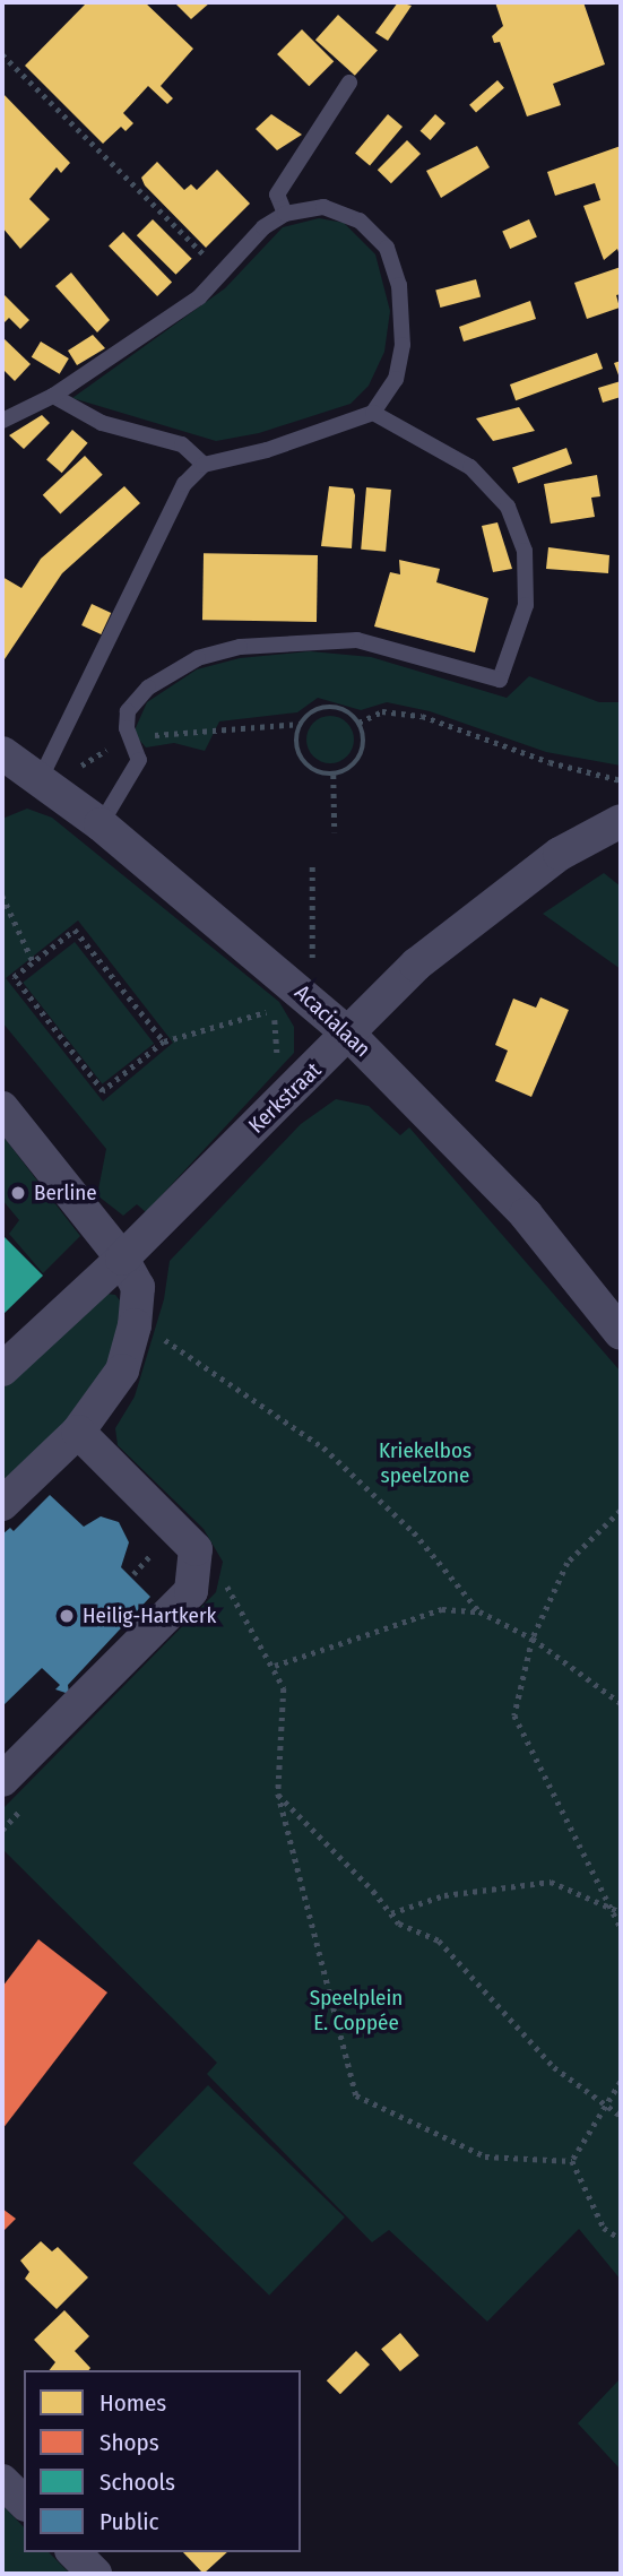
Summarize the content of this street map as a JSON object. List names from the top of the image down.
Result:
{
  "streets": {
    "street": ["Acacialaan", "Kerkstraat"]
  },
  "crossings": [
    ["Acacialaan", "Kerkstraat"]
  ],
  "parks": ["Kriekelbos speelzone", "Speelplein E. Coppée"],
  "places": ["Berline", "Heilig-Hartkerk"],
  "legend": [
    "Homes",
    "Shops",
    "Schools",
    "Public"
  ]
}
